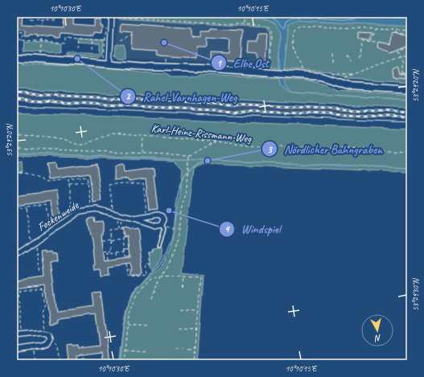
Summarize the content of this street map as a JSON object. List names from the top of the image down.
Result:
{
  "streets": {
    "street": ["Fockenweide"],
    "path": ["Karl-Heinz-Rissmann-Weg"]
  },
  "places": [
    "Elbe Ost",
    "Rahel-Varnhagen-Weg",
    "Nördlicher Bahngraben",
    "Windspiel"
  ],
  "north": "bottom",
  "coordinates": [
    "10°10'30\"E",
    "10°10'15\"E",
    "53°29'20\"N",
    "53°29'30\"N"
  ]
}
